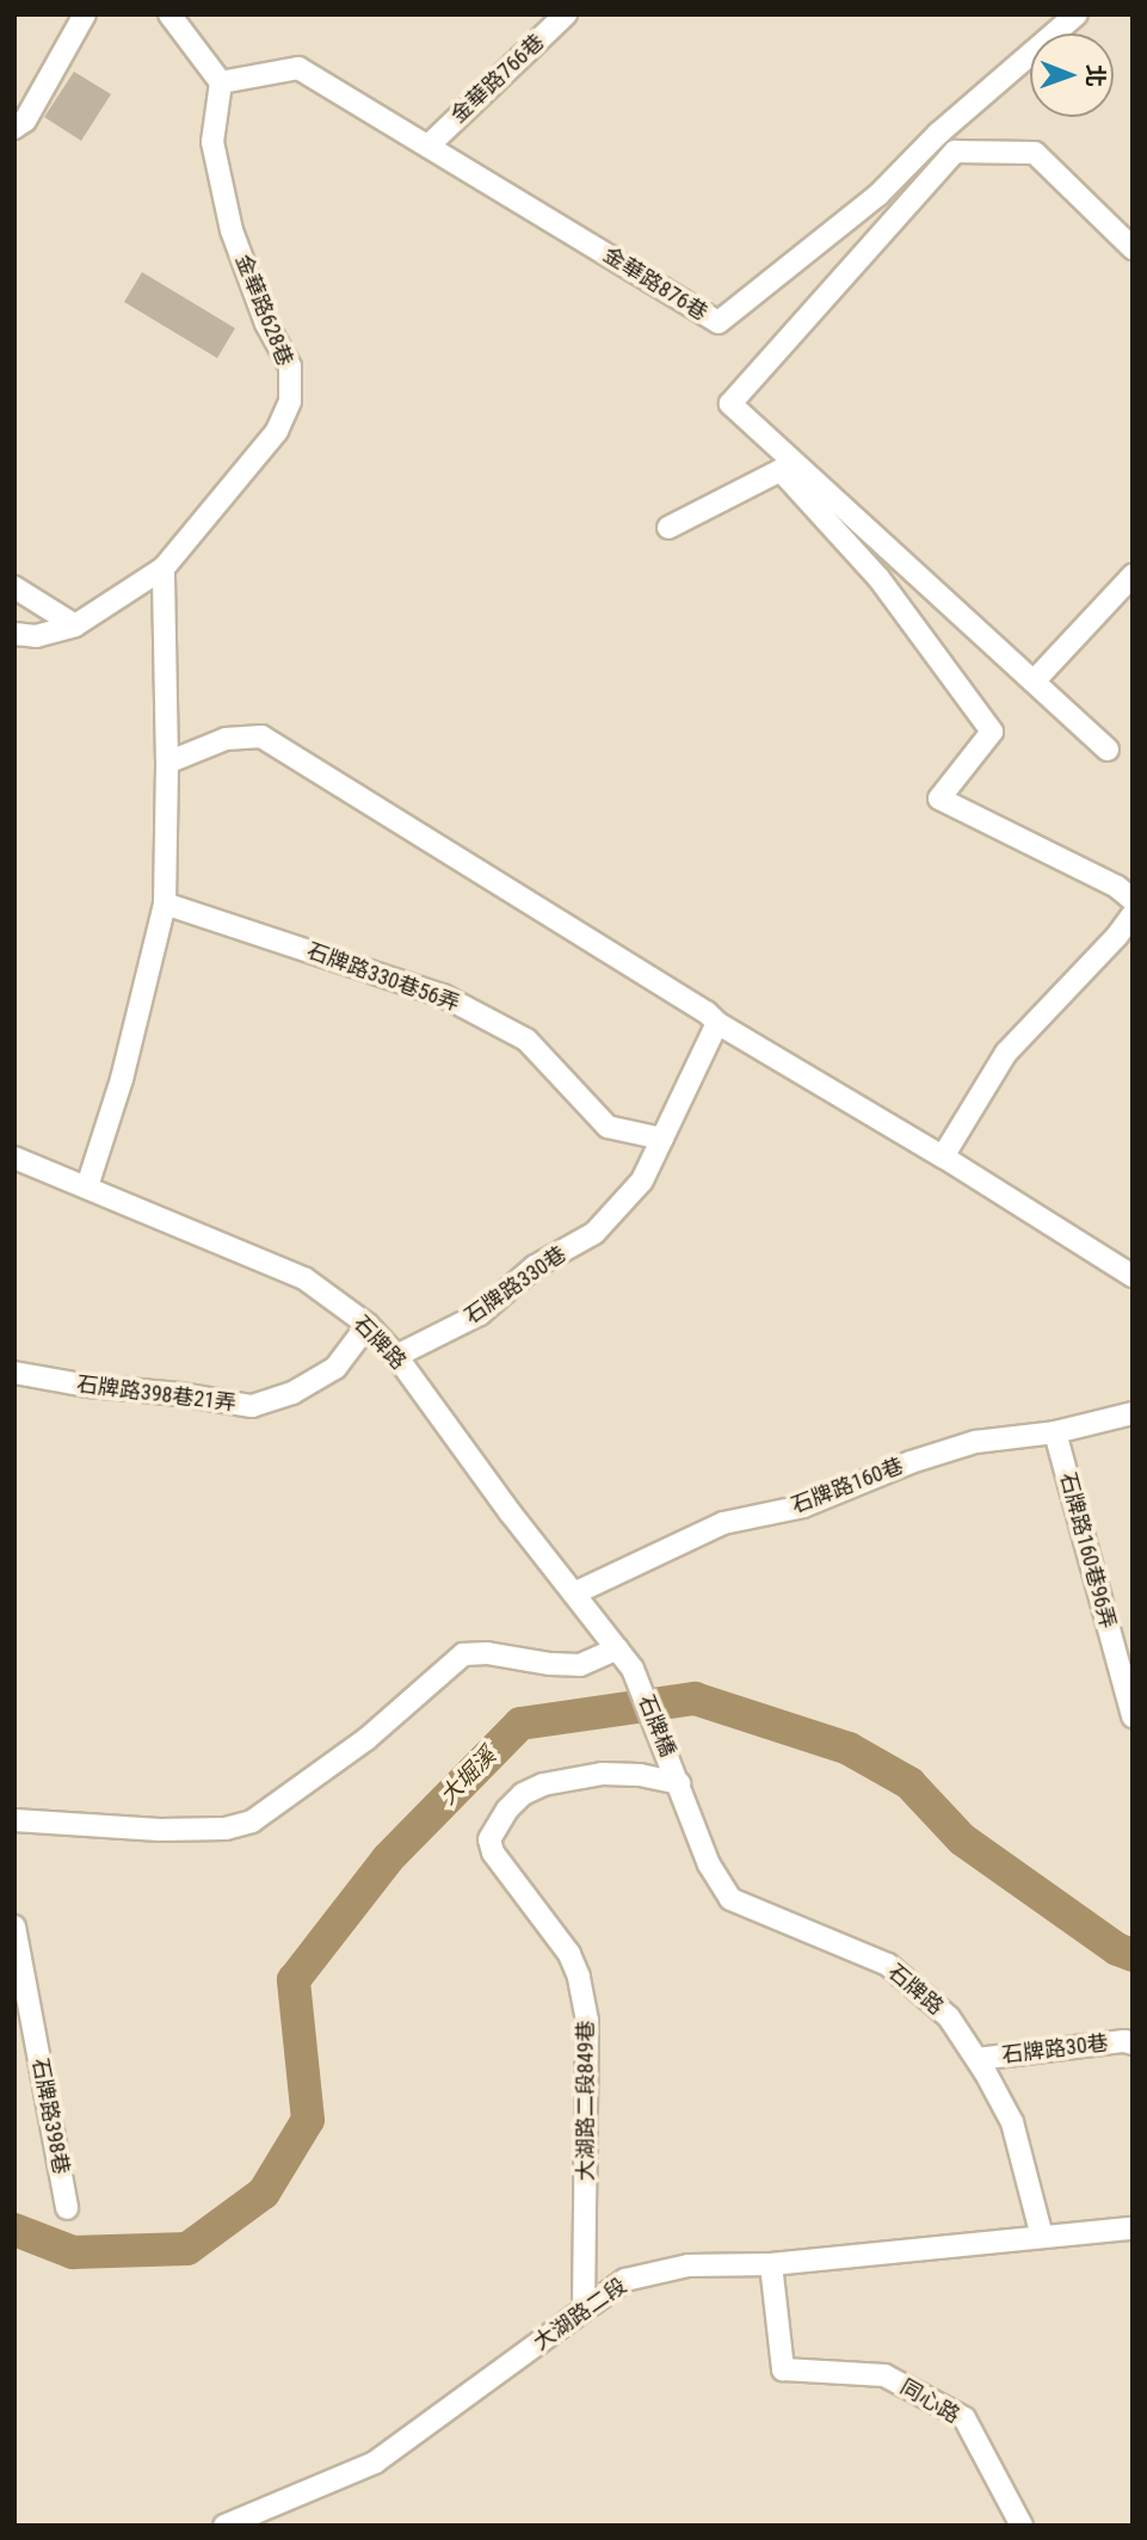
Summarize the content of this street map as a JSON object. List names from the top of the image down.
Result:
{
  "streets": {
    "street": [
      "金華路766巷",
      "金華路876巷",
      "金華路628巷",
      "石牌路330巷56弄",
      "石牌路330巷",
      "石牌路",
      "石牌路398巷21弄",
      "石牌路160巷",
      "石牌路160巷96弄",
      "石牌橋",
      "石牌路30巷",
      "大湖路二段849巷",
      "石牌路398巷",
      "大湖路二段",
      "同心路"
    ]
  },
  "crossings": [
    ["金華路766巷", "金華路876巷"],
    ["金華路876巷", "金華路628巷"],
    ["石牌路330巷56弄", "石牌路330巷"],
    ["石牌路330巷", "石牌路"],
    ["石牌路", "石牌路398巷21弄"],
    ["石牌路", "石牌路160巷"],
    ["石牌路", "石牌橋"],
    ["石牌路", "石牌路30巷"],
    ["石牌路", "大湖路二段849巷"],
    ["石牌路", "大湖路二段"],
    ["石牌路160巷", "石牌路160巷96弄"],
    ["石牌橋", "大湖路二段849巷"],
    ["大湖路二段849巷", "大湖路二段"],
    ["大湖路二段", "同心路"]
  ],
  "water": ["大堀溪"],
  "north": "right"
}
